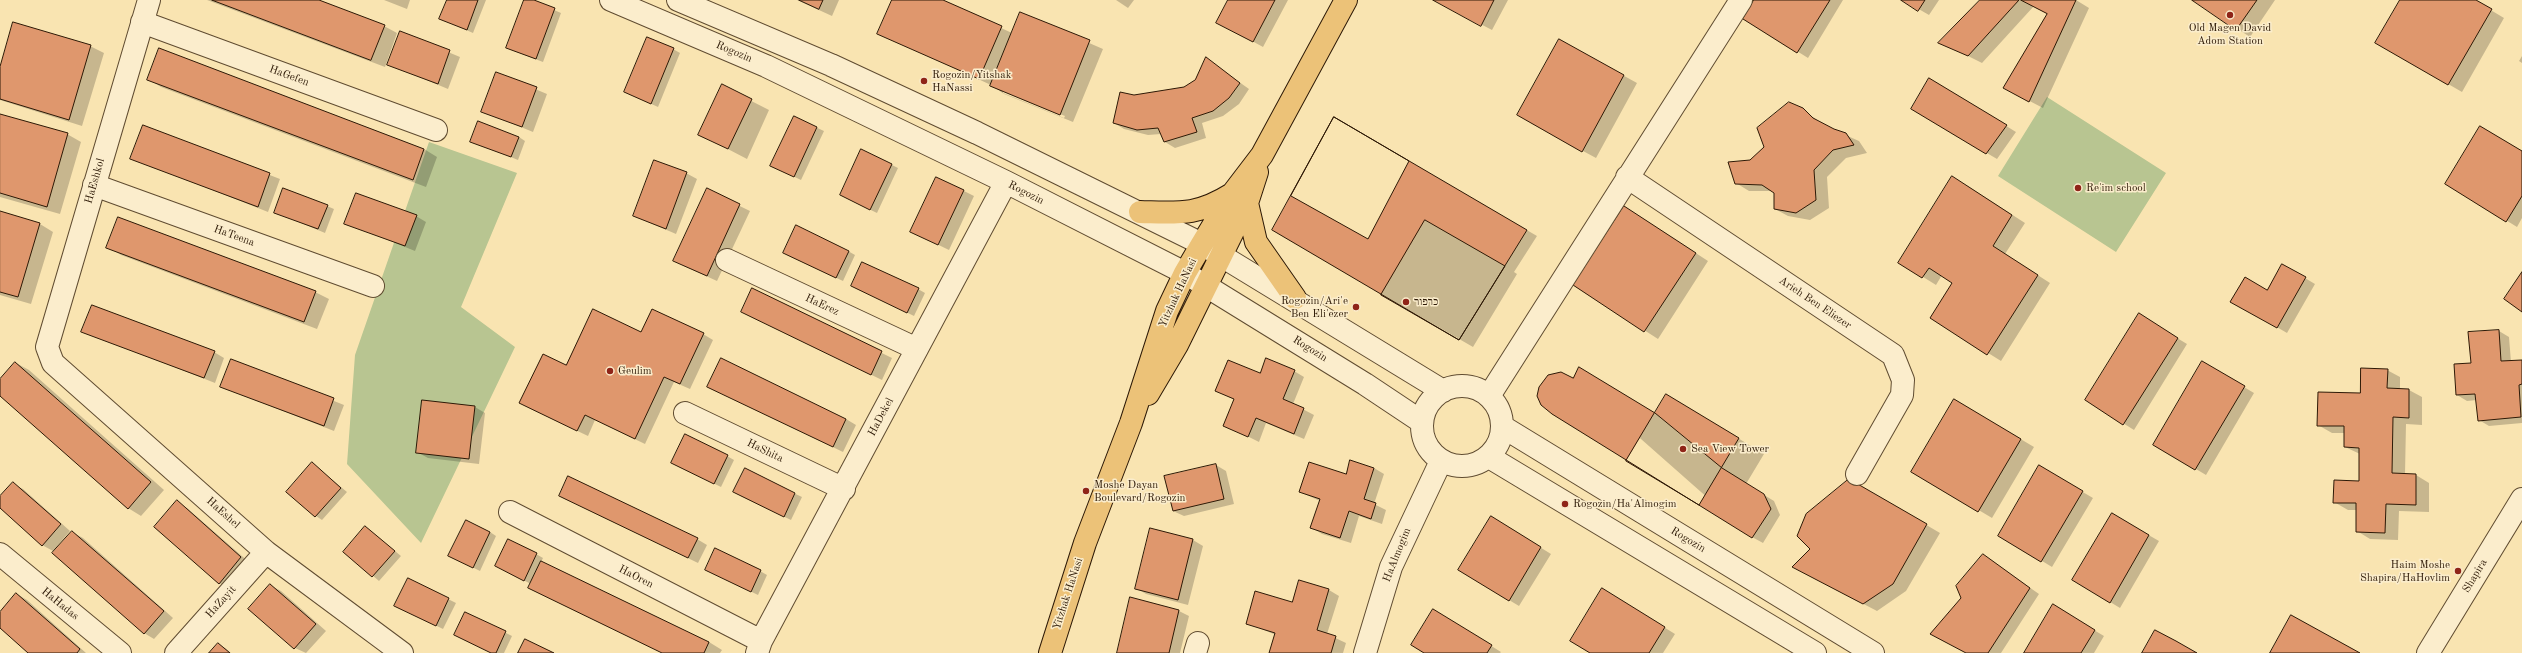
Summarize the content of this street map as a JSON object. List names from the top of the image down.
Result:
{
  "streets": {
    "main road": ["Yitzhak HaNasi"],
    "street": [
      "Rogozin",
      "HaGefen",
      "HaEshkol",
      "HaTeena",
      "Arieh Ben Eliezer",
      "HaErez",
      "HaDekel",
      "HaShita",
      "HaEshel",
      "HaAlmogim",
      "Shapira",
      "HaOren",
      "HaZayit",
      "HaHadas"
    ]
  },
  "crossings": [
    ["Rogozin", "Yitzhak HaNasi"],
    ["Rogozin", "HaDekel"],
    ["Rogozin", "HaAlmogim"],
    ["HaGefen", "HaEshkol"],
    ["HaEshkol", "HaTeena"],
    ["HaEshkol", "HaEshel"],
    ["HaErez", "HaDekel"],
    ["HaDekel", "HaShita"],
    ["HaDekel", "HaOren"],
    ["HaEshel", "HaZayit"]
  ],
  "places": [
    "Old Magen David Adom Station",
    "Rogozin/Yitshak HaNassi",
    "Re'im school",
    "כרפור",
    "Rogozin/Ari'e Ben Eli'ezer",
    "Geulim",
    "Sea View Tower",
    "Moshe Dayan Boulevard/Rogozin",
    "Rogozin/Ha'Almogim",
    "Haim Moshe Shapira/HaHovlim"
  ]
}
